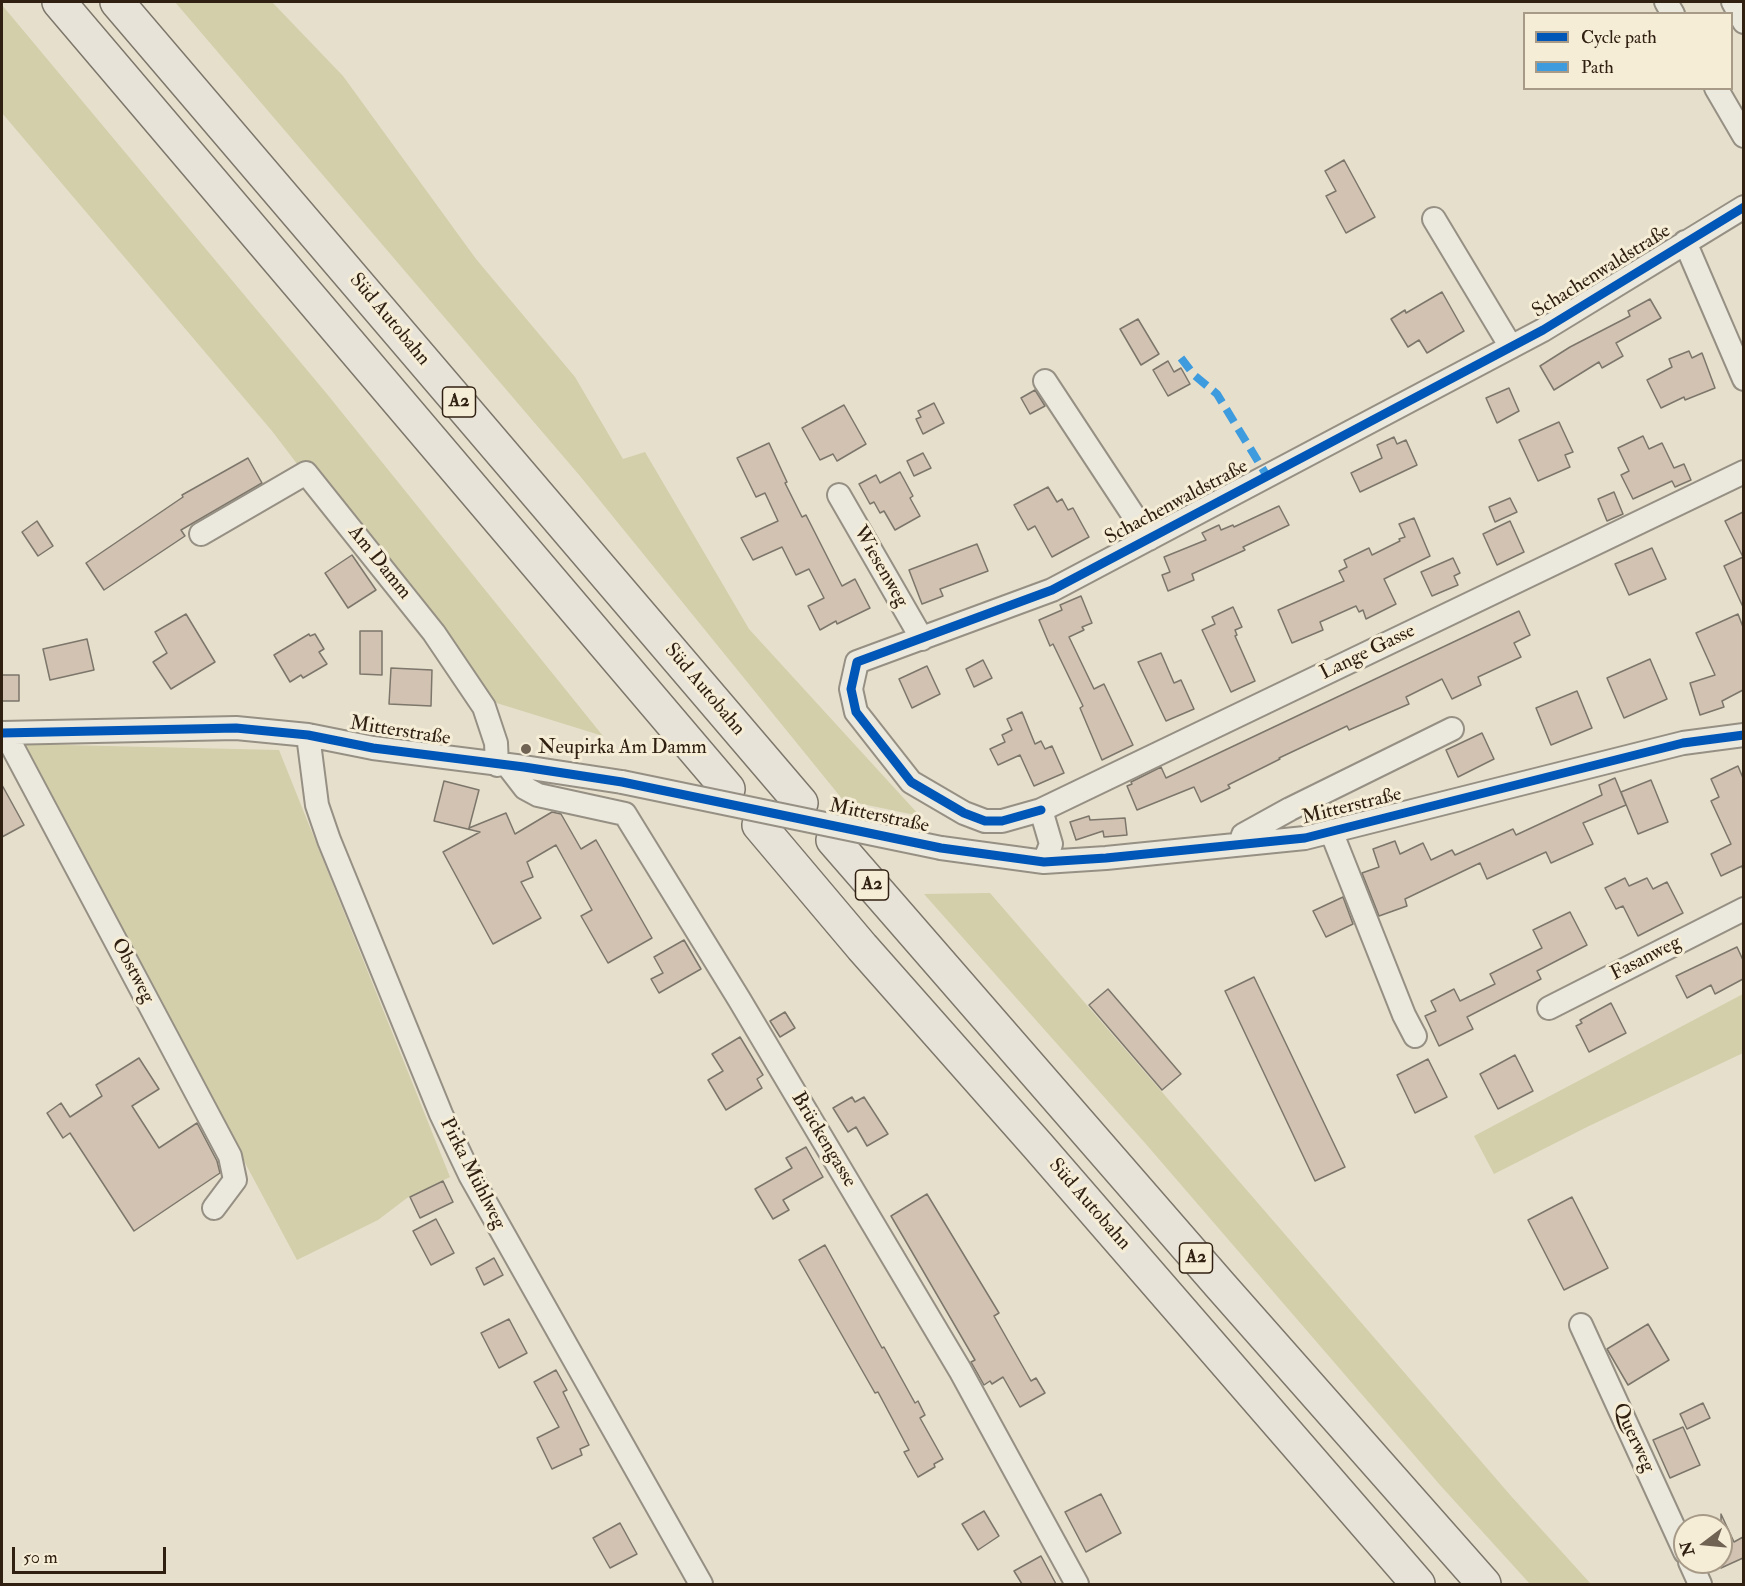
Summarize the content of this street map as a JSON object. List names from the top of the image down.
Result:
{
  "streets": {
    "highway": ["Süd Autobahn", "A2"],
    "street": [
      "Schachenwaldstraße",
      "Am Damm",
      "Wiesenweg",
      "Lange Gasse",
      "Mitterstraße",
      "Fasanweg",
      "Obstweg",
      "Brückengasse",
      "Pirka Mühlweg",
      "Querweg"
    ]
  },
  "crossings": [
    ["Schachenwaldstraße", "Wiesenweg"],
    ["Schachenwaldstraße", "Lange Gasse"],
    ["Am Damm", "Mitterstraße"],
    ["Am Damm", "Brückengasse"],
    ["Mitterstraße", "Obstweg"],
    ["Mitterstraße", "Brückengasse"],
    ["Mitterstraße", "Pirka Mühlweg"]
  ],
  "places": ["Neupirka Am Damm"],
  "legend": ["Cycle path", "Path"],
  "scale_bar": "50 m",
  "north": "left"
}
